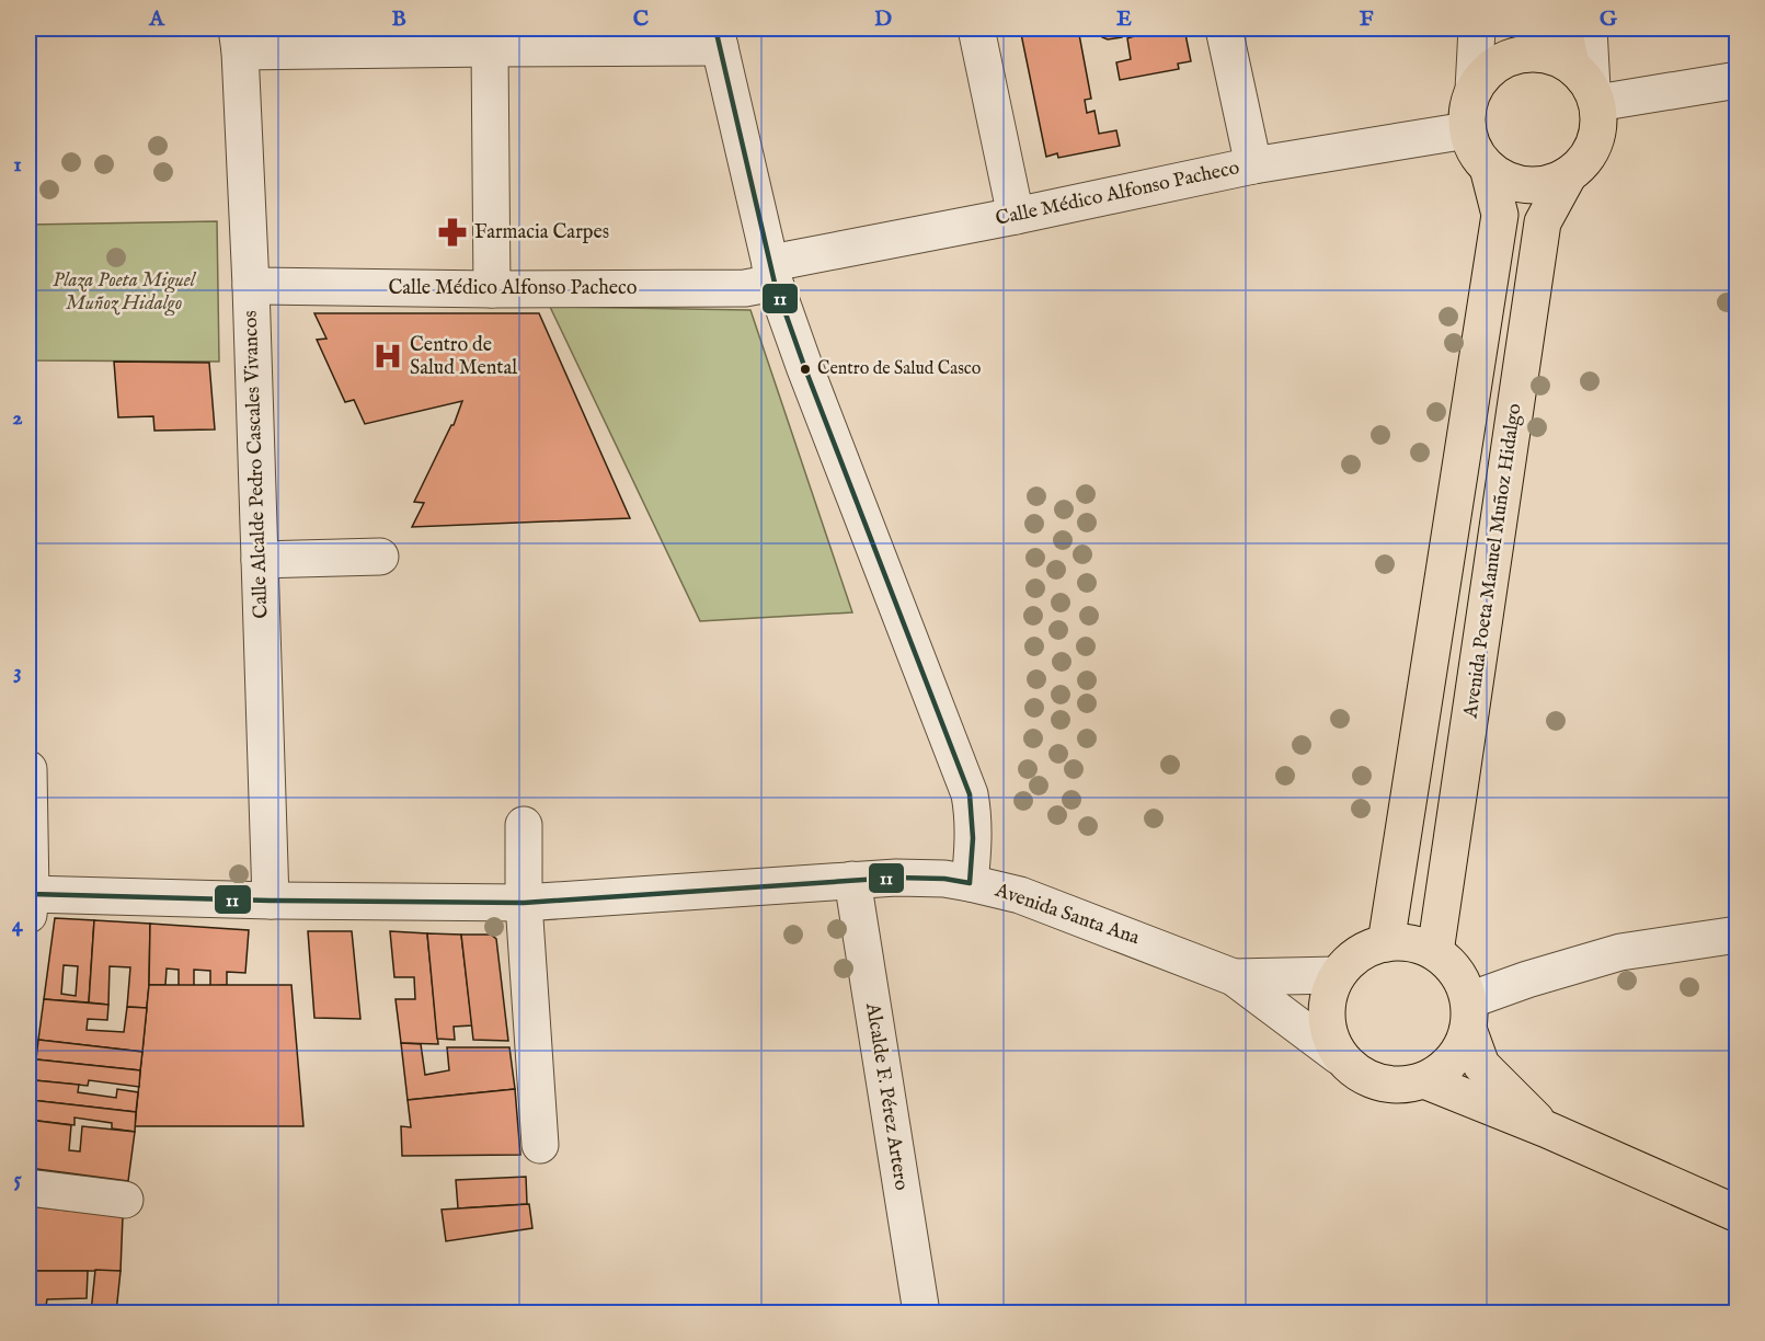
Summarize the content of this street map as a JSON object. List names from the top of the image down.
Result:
{
  "streets": {
    "main road": ["Avenida Poeta Manuel Muñoz Hidalgo"],
    "street": [
      "Calle Médico Alfonso Pacheco",
      "Calle Alcalde Pedro Cascales Vivancos",
      "Avenida Santa Ana",
      "Alcalde F. Pérez Artero"
    ]
  },
  "crossings": [
    ["Calle Médico Alfonso Pacheco", "Calle Alcalde Pedro Cascales Vivancos"],
    ["Calle Médico Alfonso Pacheco", "Avenida Poeta Manuel Muñoz Hidalgo"],
    ["Calle Alcalde Pedro Cascales Vivancos", "Avenida Santa Ana"],
    ["Avenida Santa Ana", "Alcalde F. Pérez Artero"]
  ],
  "parks": ["Plaza Poeta Miguel Muñoz Hidalgo"],
  "places": {
    "pharmacy": ["Farmacia Carpes"],
    "hospital": ["Centro de Salud Mental"],
    "other": ["Centro de Salud Casco"]
  },
  "lines": ["transit line 11"],
  "grid": {
    "columns": [
      "A",
      "B",
      "C",
      "D",
      "E",
      "F",
      "G"
    ],
    "rows": [
      "1",
      "2",
      "3",
      "4",
      "5"
    ]
  }
}
